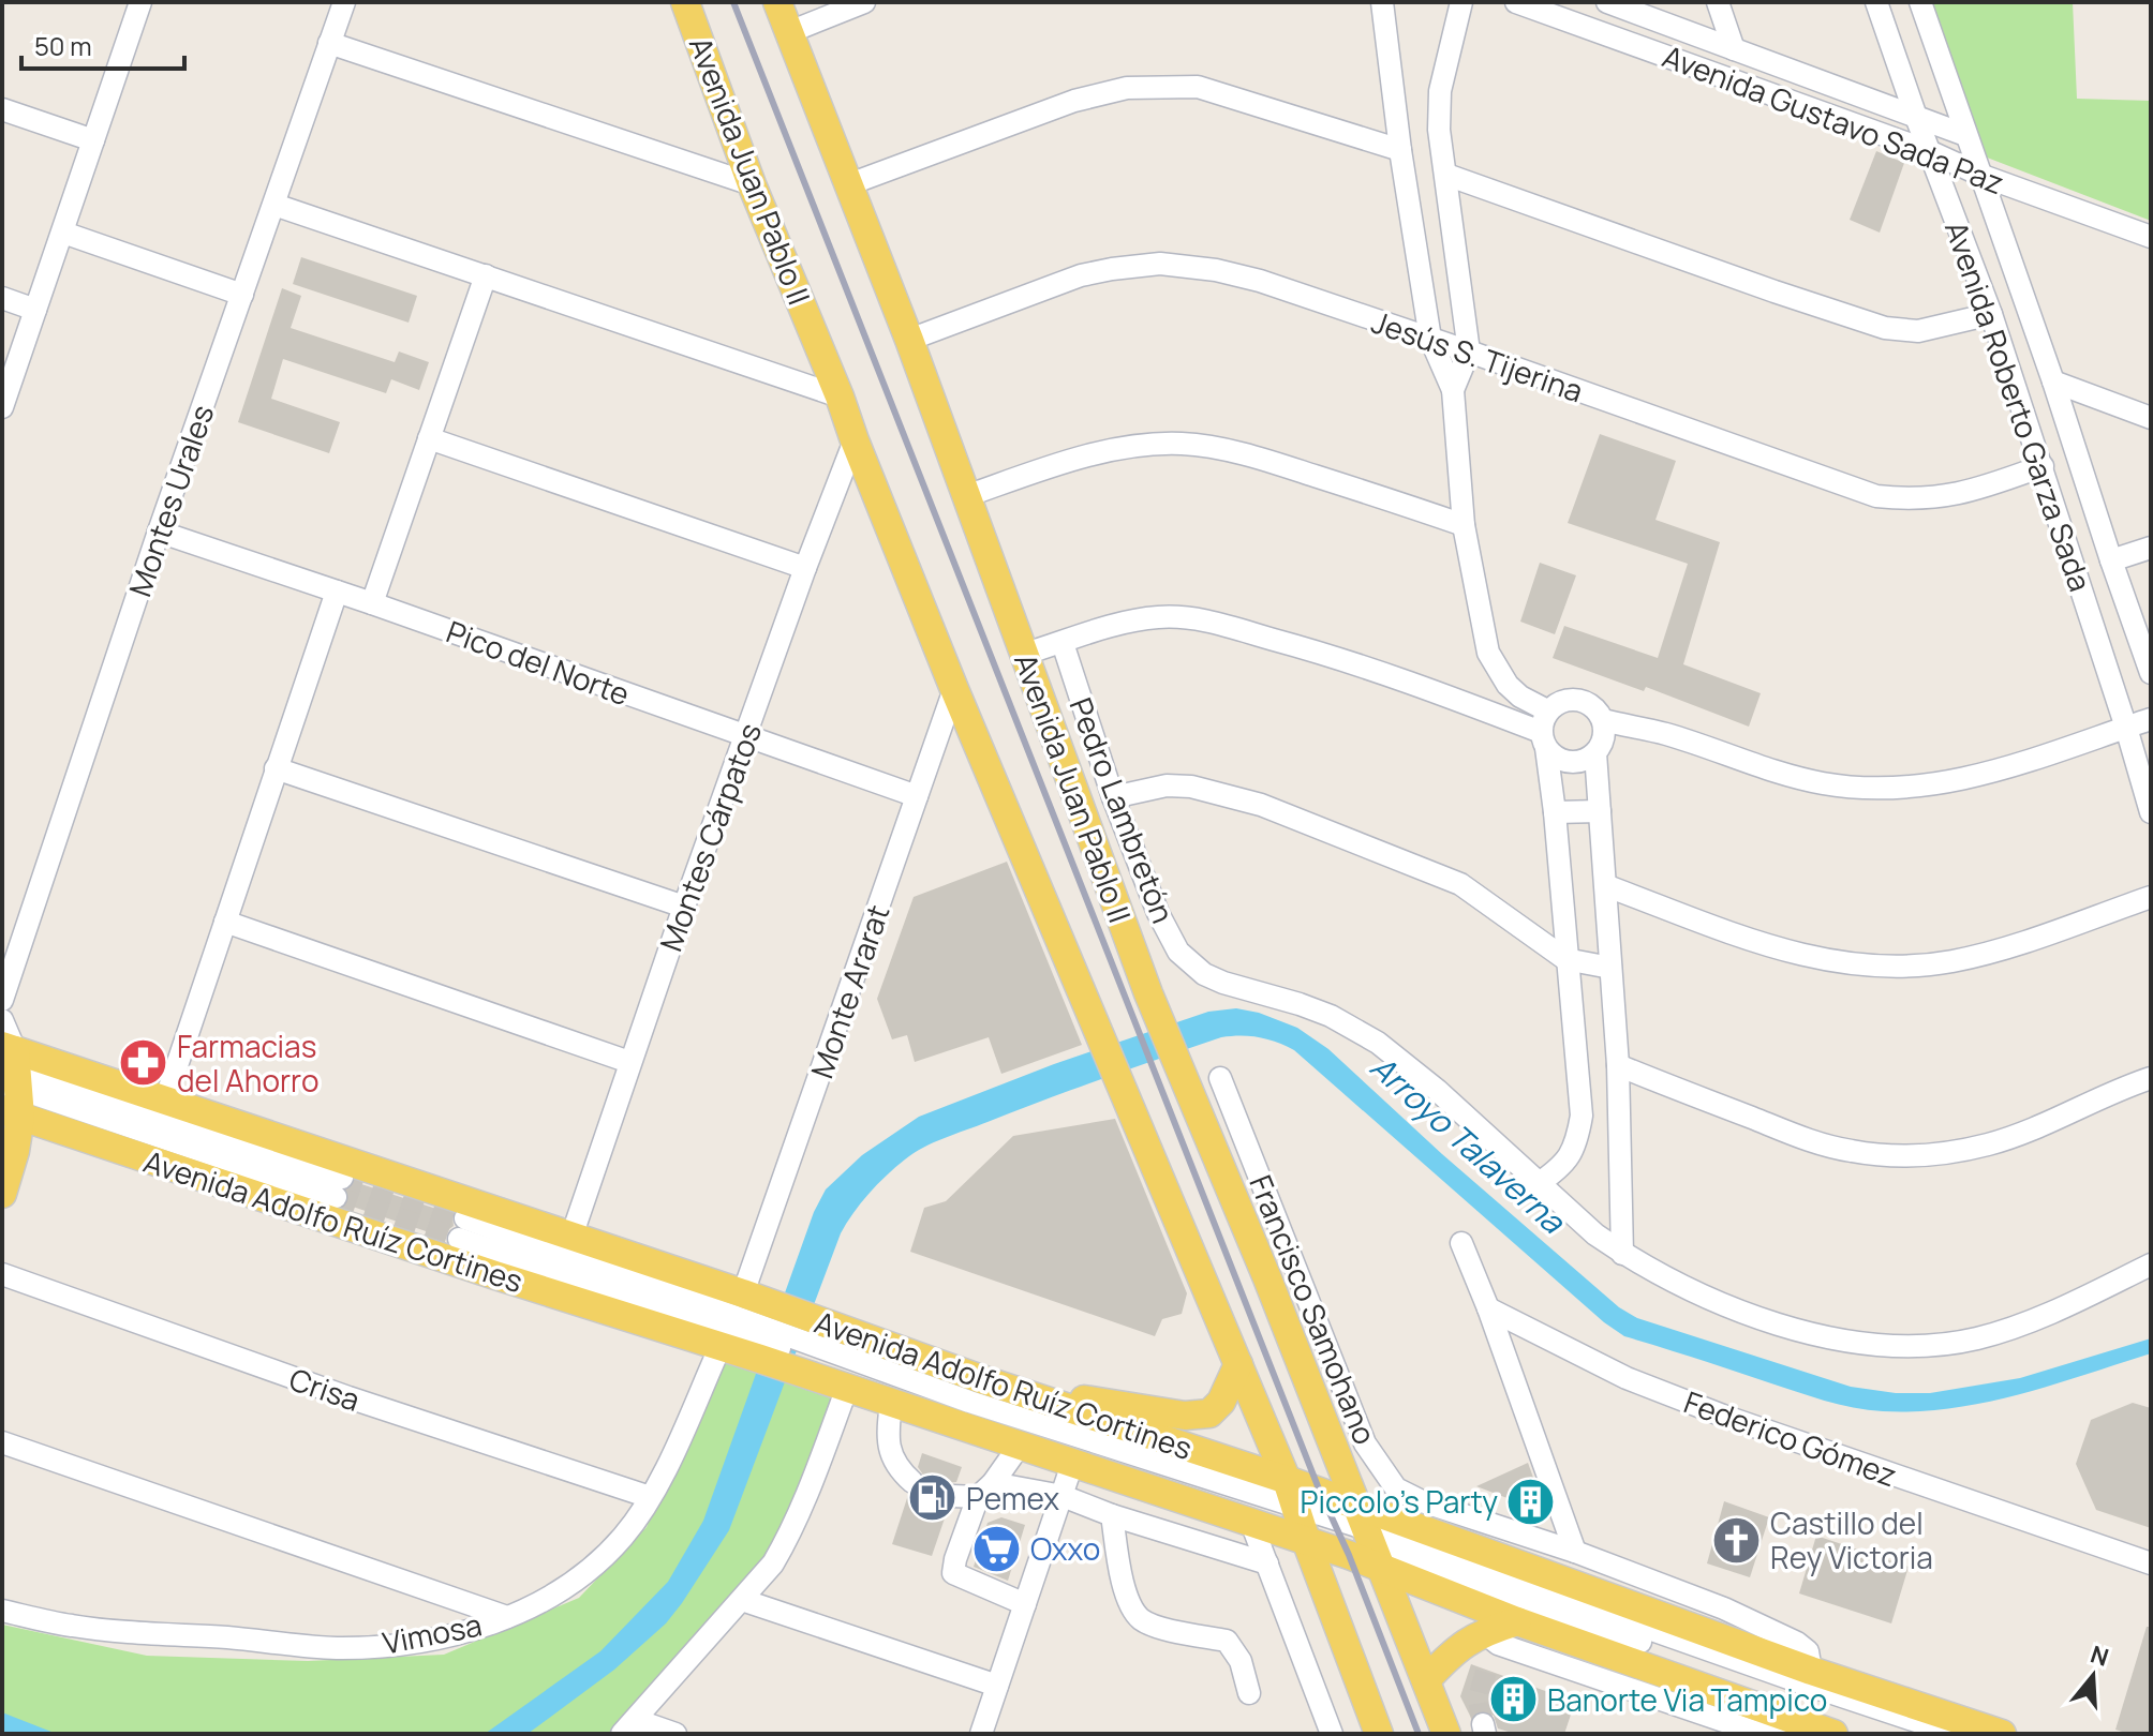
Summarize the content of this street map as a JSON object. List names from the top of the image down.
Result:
{
  "streets": {
    "main road": ["Avenida Juan Pablo II", "Avenida Adolfo Ruíz Cortines"],
    "street": [
      "Avenida Gustavo Sada Paz",
      "Jesús S. Tijerina",
      "Avenida Roberto Garza Sada",
      "Montes Urales",
      "Pico del Norte",
      "Pedro Lambretón",
      "Montes Cárpatos",
      "Monte Ararat",
      "Francisco Samohano",
      "Crisa",
      "Federico Gómez",
      "Vimosa"
    ]
  },
  "crossings": [
    ["Avenida Gustavo Sada Paz", "Avenida Roberto Garza Sada"],
    ["Avenida Juan Pablo II", "Jesús S. Tijerina"],
    ["Avenida Juan Pablo II", "Montes Cárpatos"],
    ["Avenida Juan Pablo II", "Monte Ararat"],
    ["Avenida Juan Pablo II", "Avenida Adolfo Ruíz Cortines"],
    ["Jesús S. Tijerina", "Avenida Roberto Garza Sada"],
    ["Montes Urales", "Pico del Norte"],
    ["Pico del Norte", "Montes Cárpatos"],
    ["Pico del Norte", "Monte Ararat"],
    ["Montes Cárpatos", "Avenida Adolfo Ruíz Cortines"],
    ["Monte Ararat", "Avenida Adolfo Ruíz Cortines"],
    ["Avenida Adolfo Ruíz Cortines", "Francisco Samohano"],
    ["Avenida Adolfo Ruíz Cortines", "Vimosa"],
    ["Crisa", "Vimosa"]
  ],
  "water": ["Arroyo Talaverna"],
  "places": {
    "pharmacy": ["Farmacias del Ahorro"],
    "fuel station": ["Pemex"],
    "building": ["Piccolo's Party", "Banorte Via Tampico"],
    "church": ["Castillo del Rey Victoria"],
    "supermarket": ["Oxxo"]
  },
  "scale_bar": "50 m",
  "north": "top"
}
